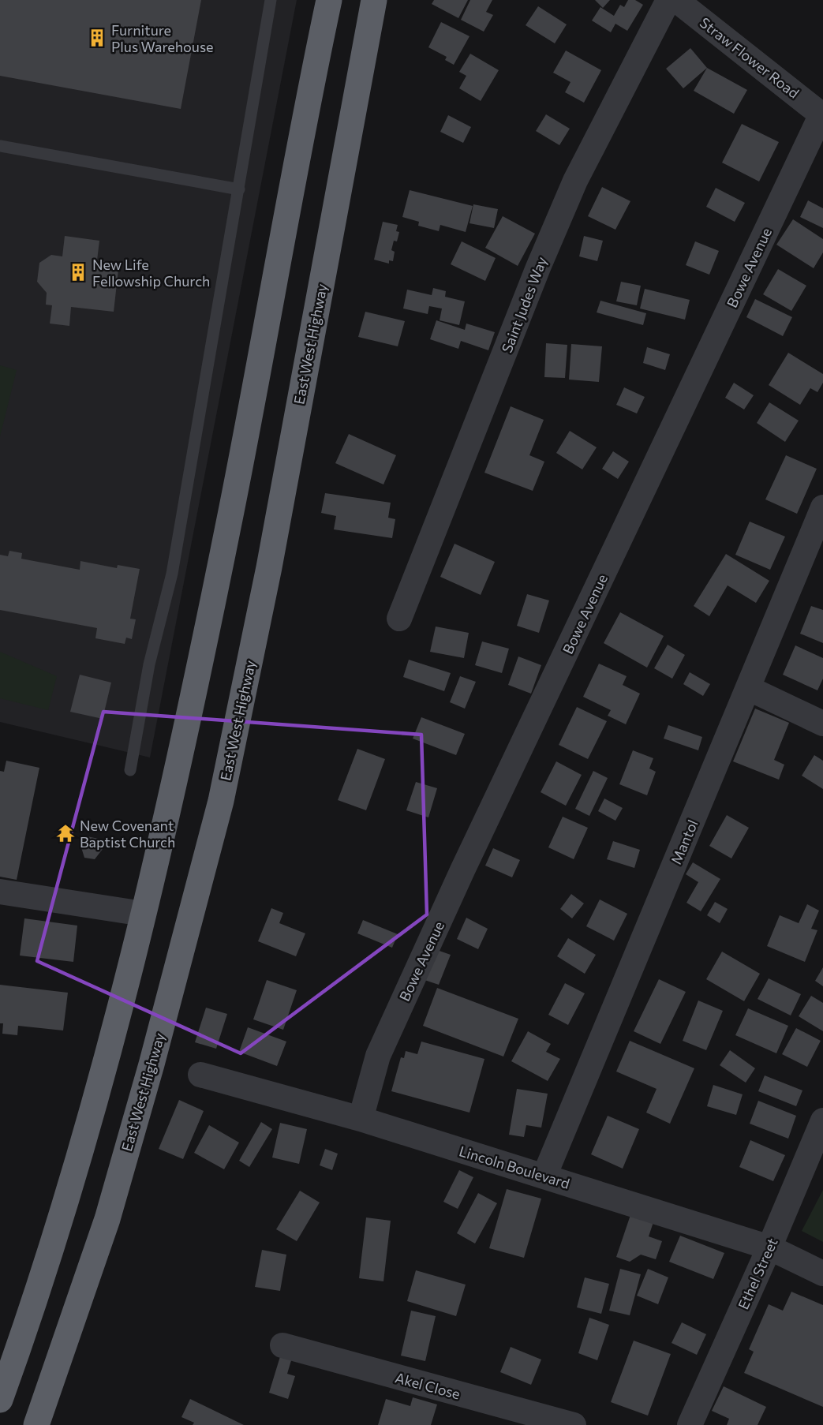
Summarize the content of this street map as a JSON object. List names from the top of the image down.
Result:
{
  "streets": {
    "highway": ["East West Highway"],
    "street": [
      "Straw Flower Road",
      "Bowe Avenue",
      "Saint Judes Way",
      "Mantol",
      "Lincoln Boulevard",
      "Ethel Street",
      "Akel Close"
    ]
  },
  "crossings": [
    ["Straw Flower Road", "Bowe Avenue"],
    ["Bowe Avenue", "Lincoln Boulevard"],
    ["Mantol", "Lincoln Boulevard"],
    ["Lincoln Boulevard", "Ethel Street"]
  ],
  "places": {
    "building": ["Furniture Plus Warehouse", "New Life Fellowship Church"],
    "temple": ["New Covenant Baptist Church"]
  }
}
